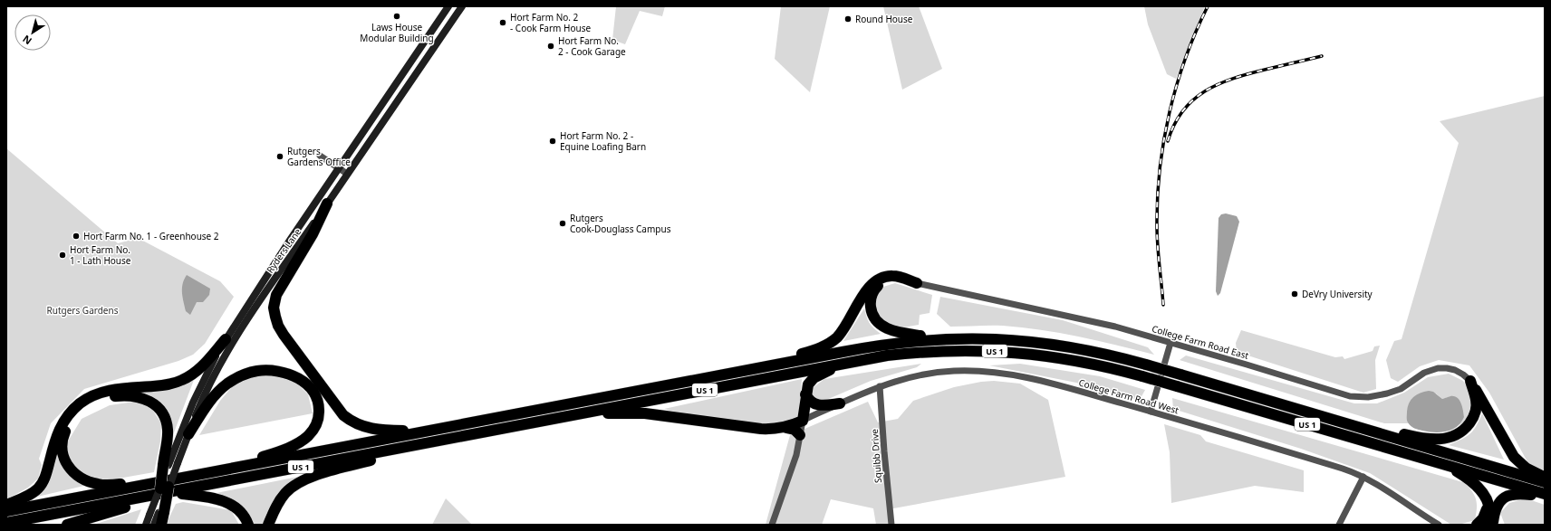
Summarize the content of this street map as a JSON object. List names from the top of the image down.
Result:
{
  "streets": {
    "highway": ["US 1"],
    "main road": ["Ryders Lane"],
    "street": ["College Farm Road East", "College Farm Road West", "Squibb Drive"]
  },
  "crossings": [
    ["Ryders Lane", "US 1"],
    ["College Farm Road West", "Squibb Drive"]
  ],
  "parks": ["Rutgers Gardens"],
  "places": [
    "Laws House Modular Building",
    "Round House",
    "Hort Farm No. 2 - Cook Farm House",
    "Hort Farm No. 2 - Cook Garage",
    "Hort Farm No. 2 - Equine Loafing Barn",
    "Rutgers Gardens Office",
    "Rutgers Cook-Douglass Campus",
    "Hort Farm No. 1 - Greenhouse 2",
    "Hort Farm No. 1 - Lath House",
    "DeVry University"
  ],
  "north": "bottom left"
}
